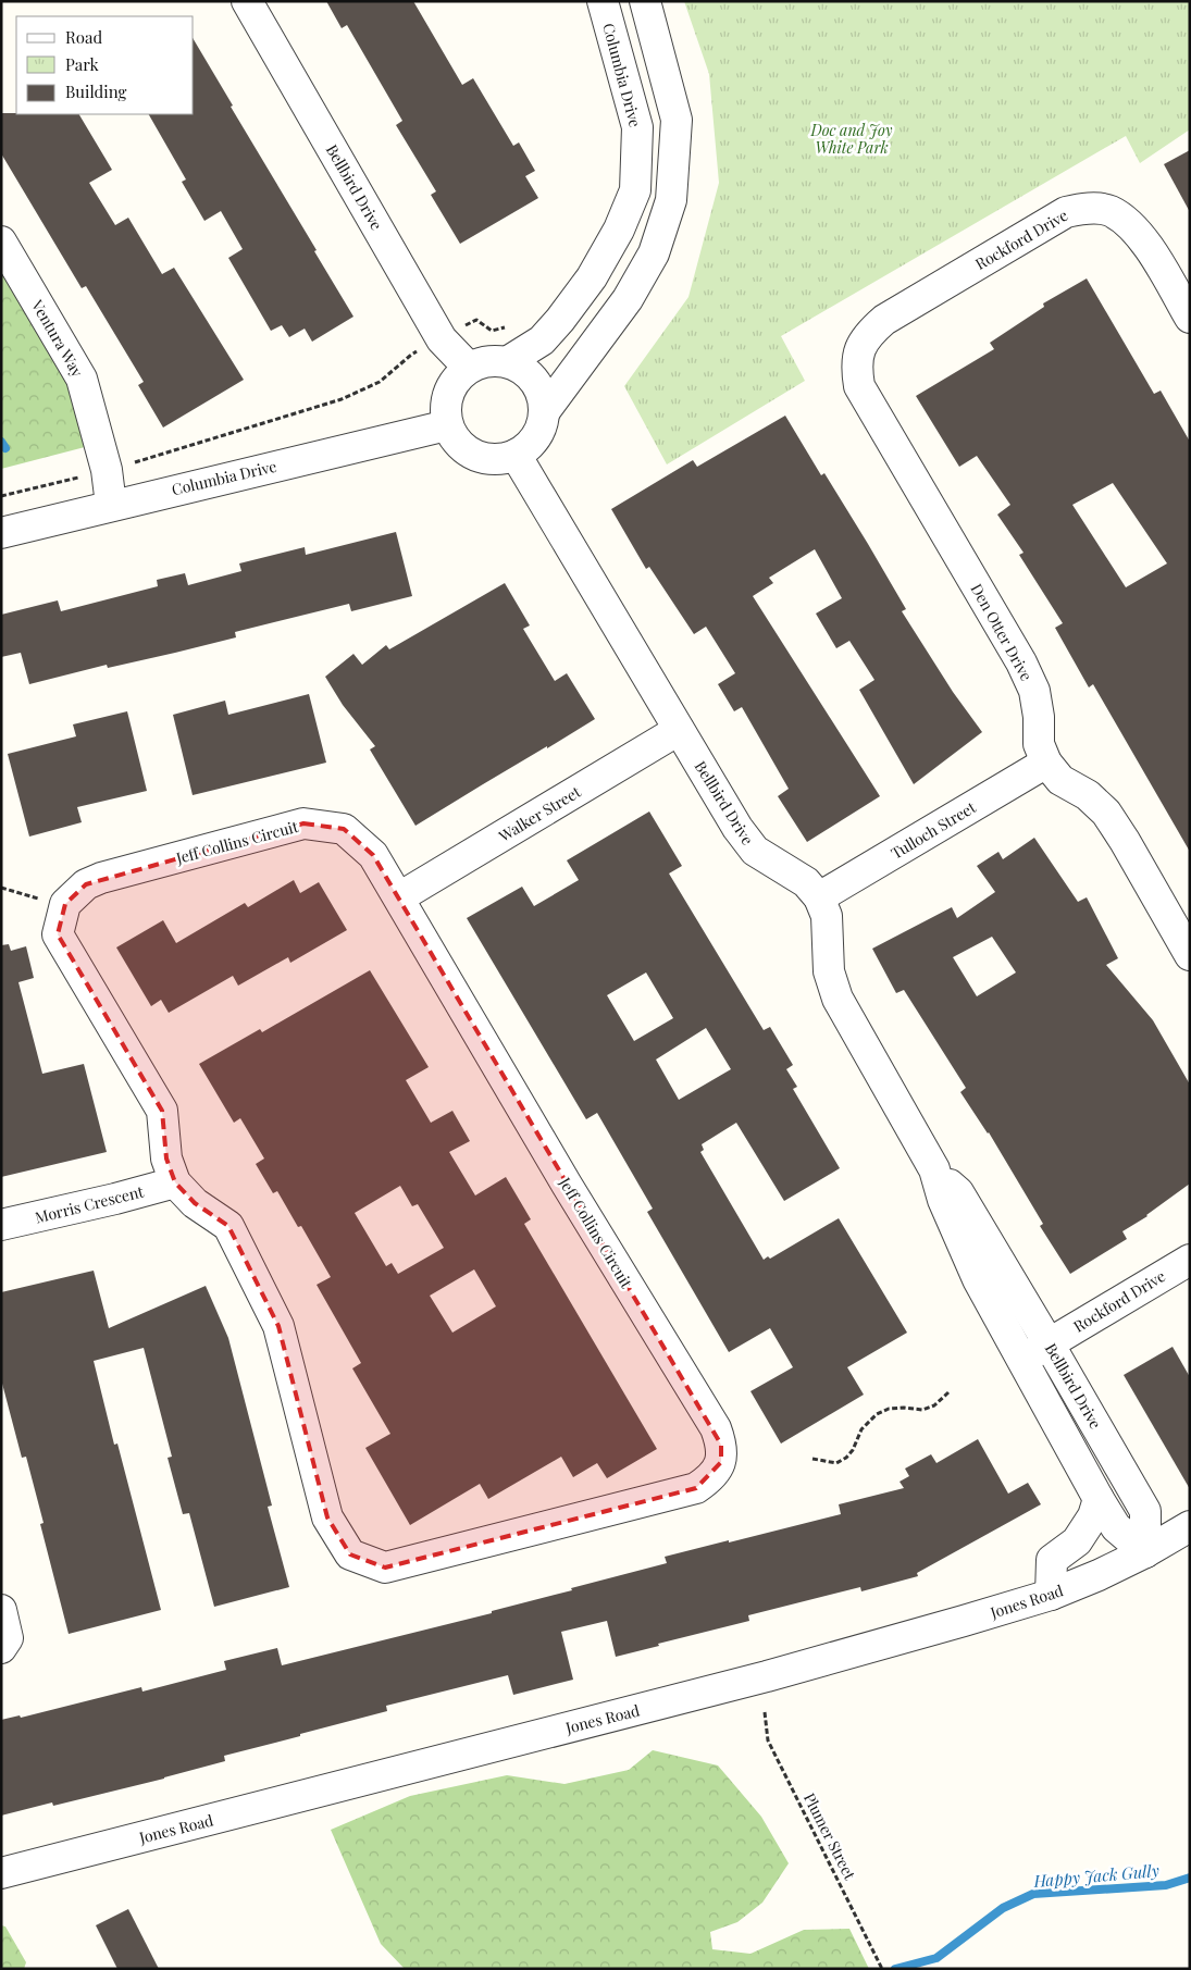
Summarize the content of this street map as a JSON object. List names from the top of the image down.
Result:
{
  "streets": {
    "street": [
      "Columbia Drive",
      "Bellbird Drive",
      "Rockford Drive",
      "Ventura Way",
      "Den Otter Drive",
      "Walker Street",
      "Tulloch Street",
      "Jeff Collins Circuit",
      "Morris Crescent",
      "Jones Road"
    ],
    "path": ["Plumer Street"]
  },
  "crossings": [
    ["Columbia Drive", "Bellbird Drive"],
    ["Columbia Drive", "Ventura Way"],
    ["Bellbird Drive", "Rockford Drive"],
    ["Bellbird Drive", "Walker Street"],
    ["Bellbird Drive", "Tulloch Street"],
    ["Bellbird Drive", "Jones Road"],
    ["Rockford Drive", "Den Otter Drive"],
    ["Den Otter Drive", "Tulloch Street"],
    ["Walker Street", "Jeff Collins Circuit"],
    ["Jeff Collins Circuit", "Morris Crescent"]
  ],
  "water": ["Happy Jack Gully"],
  "parks": ["Doc and Joy White Park"],
  "legend": ["Road", "Park", "Building"]
}
